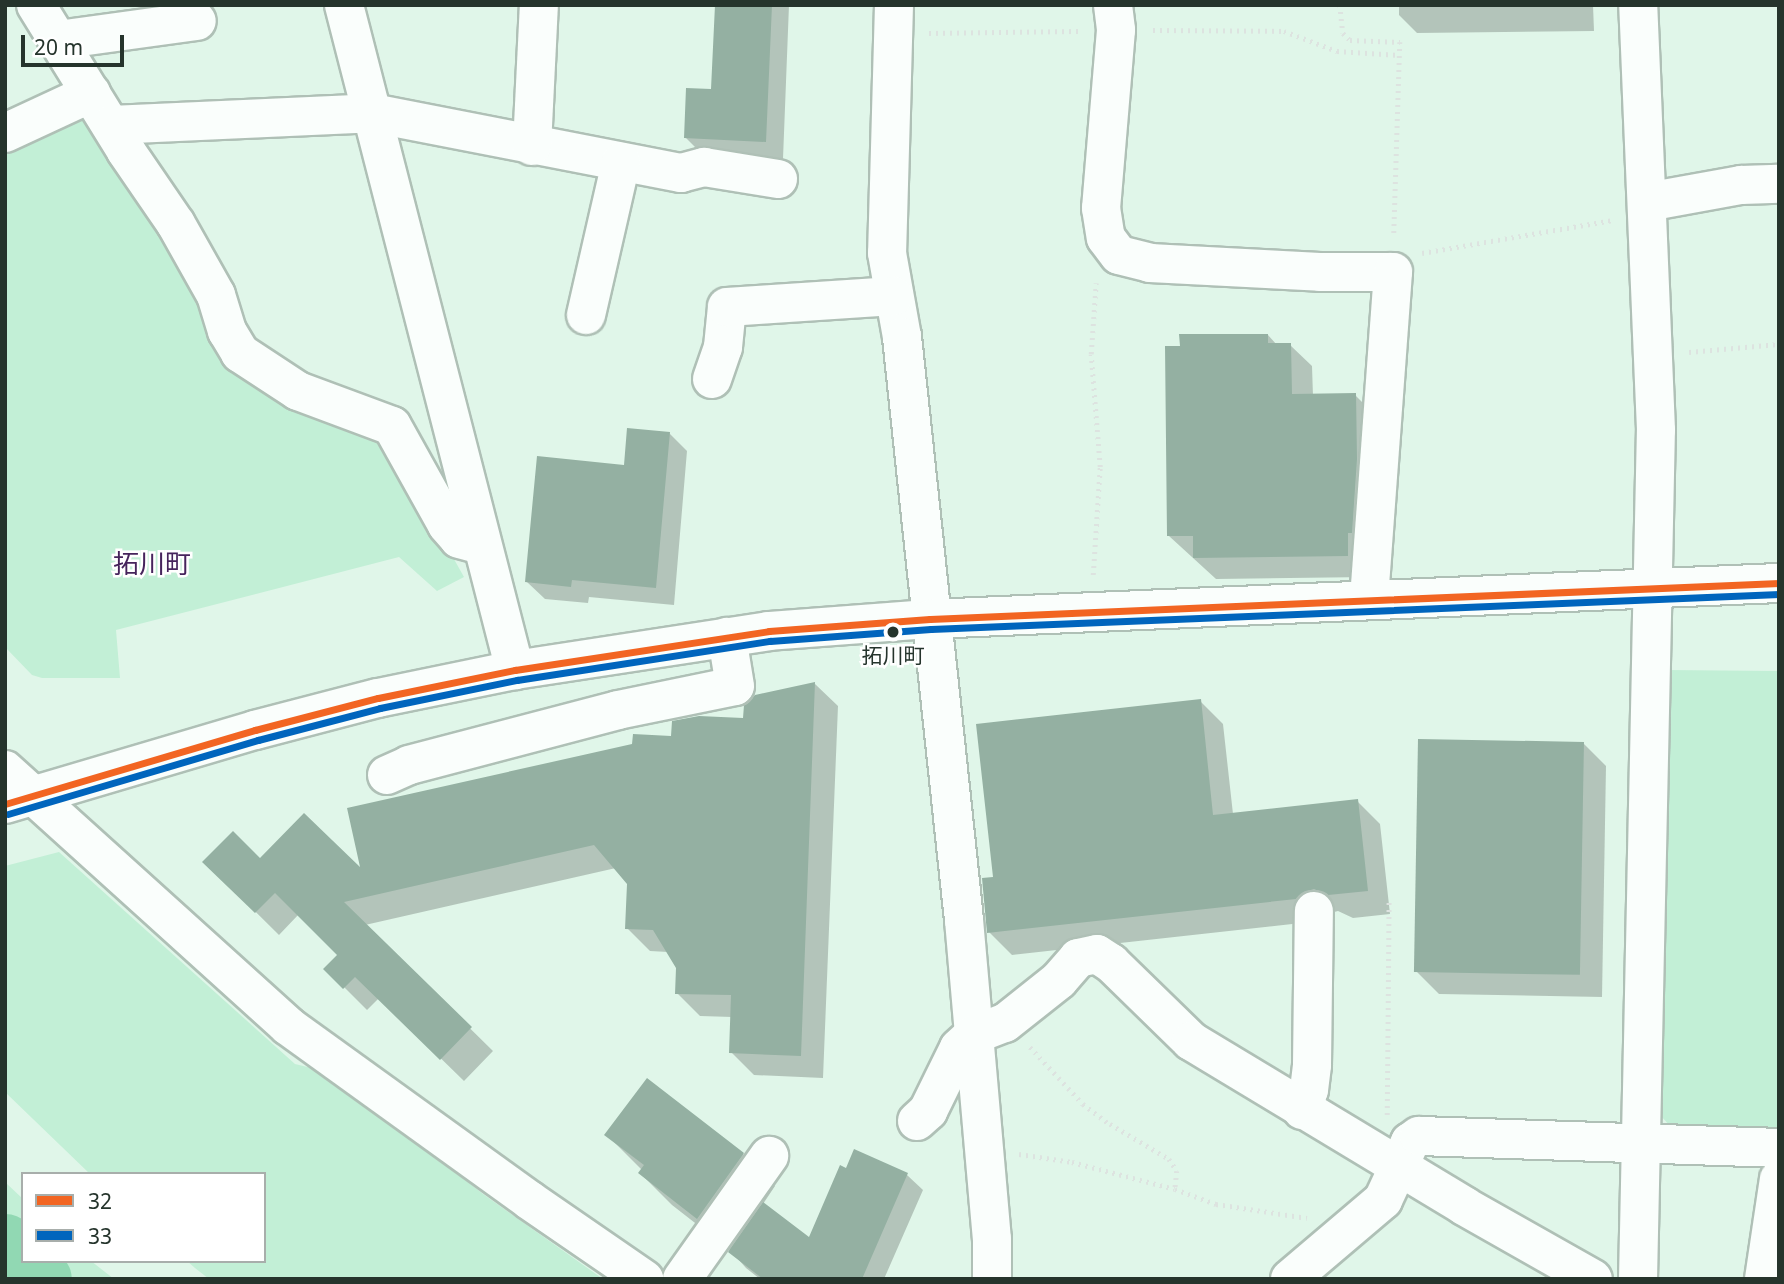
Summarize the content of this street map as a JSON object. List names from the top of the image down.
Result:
{
  "districts": ["拓川町"],
  "places": ["拓川町"],
  "lines": ["transit line 32", "transit line 33"],
  "legend": ["32", "33"],
  "scale_bar": "20 m"
}
